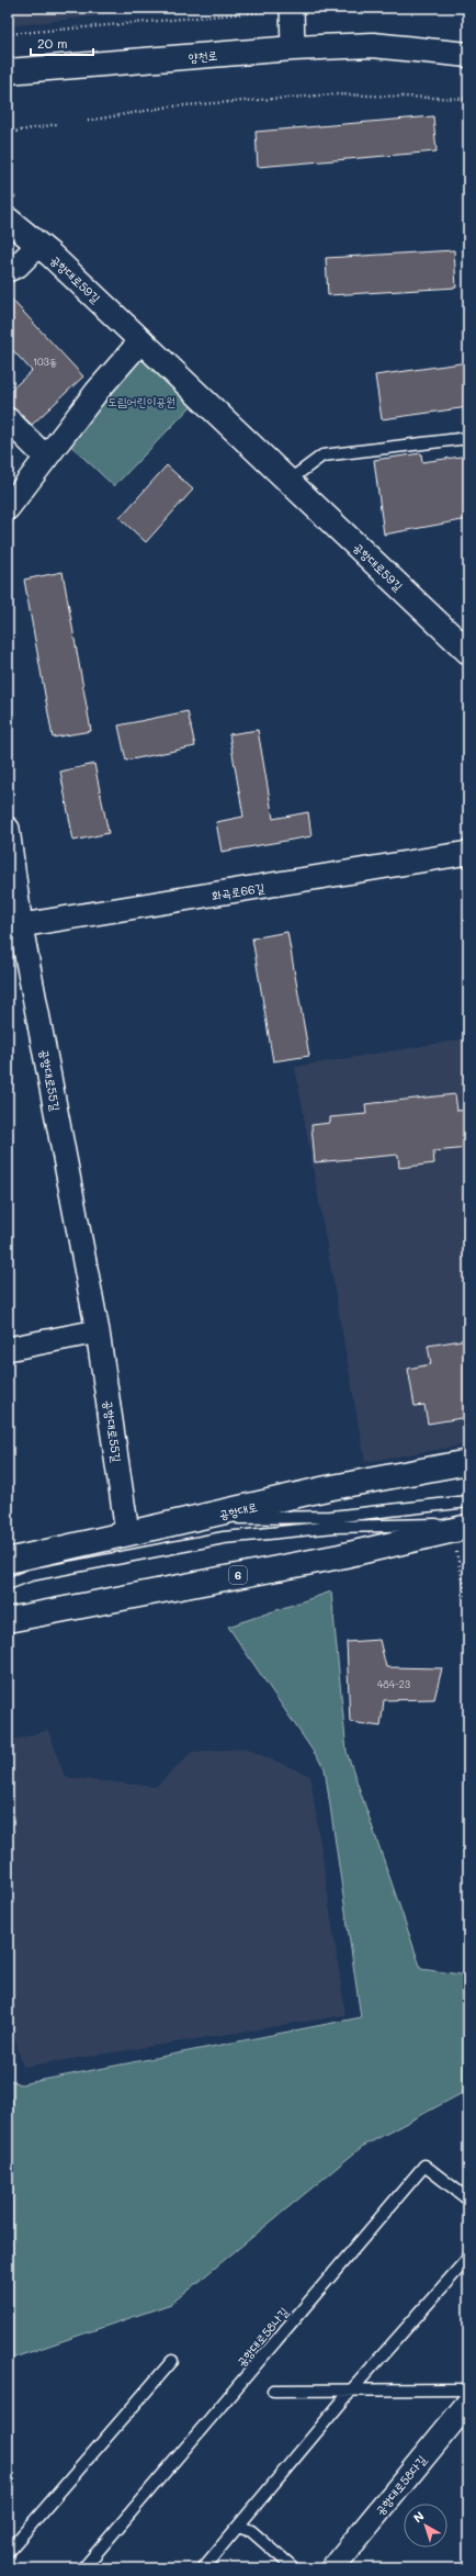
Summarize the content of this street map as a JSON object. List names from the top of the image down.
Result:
{
  "streets": {
    "main road": [
      "양천로",
      "공항대로59길",
      "공항대로",
      "6"
    ],
    "street": ["화곡로66길", "공항대로55길", "공항대로58다길"],
    "lane": ["공항대로58나길"]
  },
  "crossings": [
    ["화곡로66길", "공항대로55길"],
    ["공항대로55길", "공항대로"]
  ],
  "parks": ["도림어린이공원"],
  "house_numbers": ["103동", "484-23"],
  "scale_bar": "20 m",
  "north": "top left"
}
